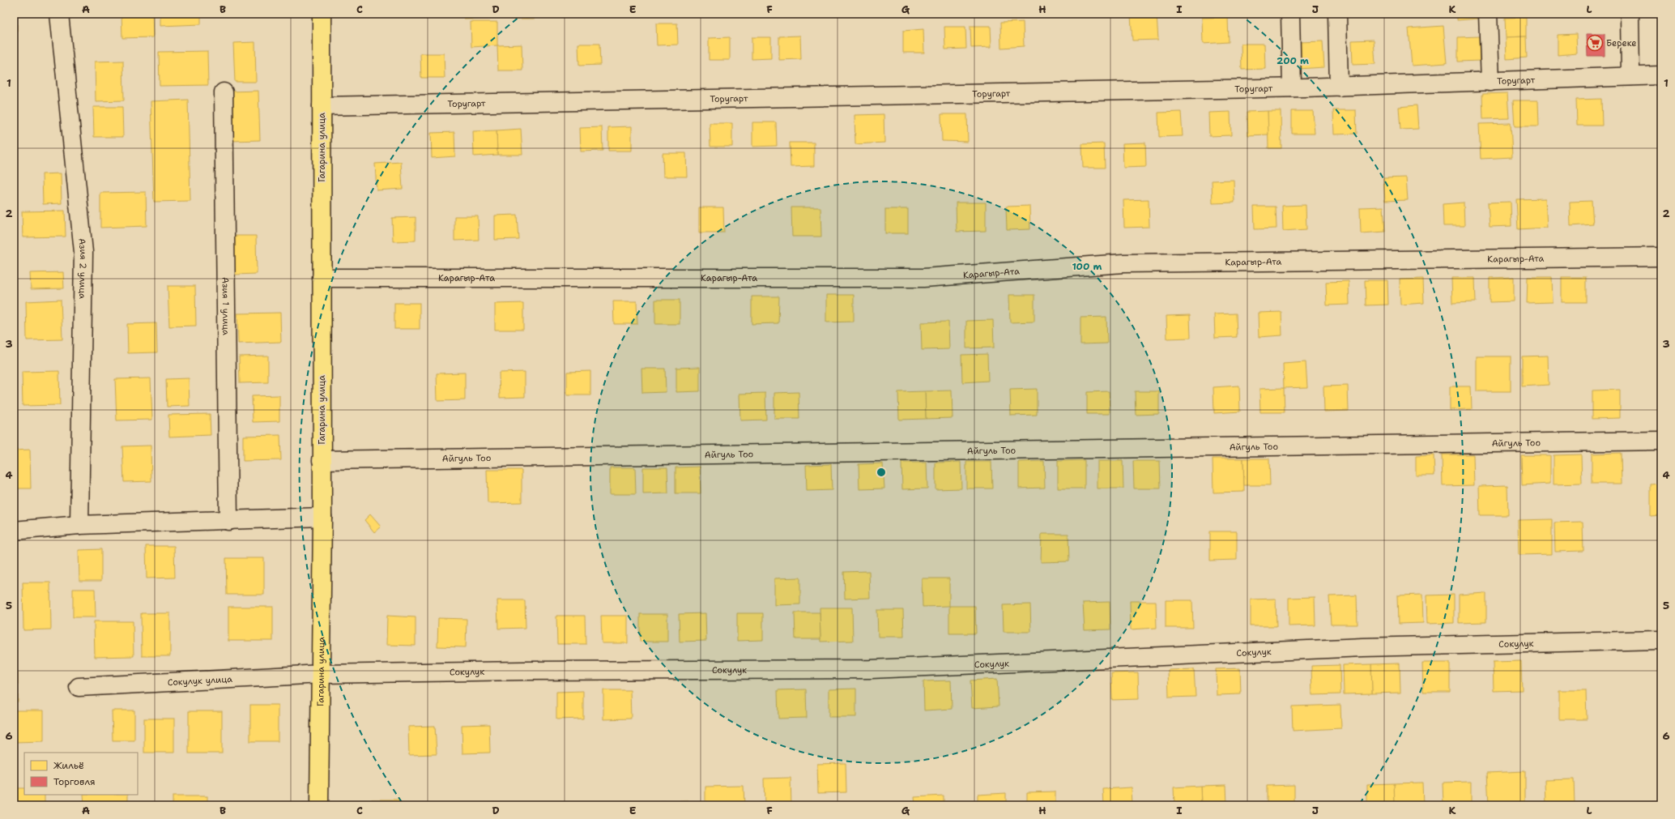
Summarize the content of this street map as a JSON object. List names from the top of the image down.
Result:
{
  "streets": {
    "main road": ["Гагарина улица"],
    "street": [
      "Торугарт",
      "Карагыр-Ата",
      "Азия 2 улица",
      "Азия 1 улица",
      "Айгуль Тоо",
      "Сокулук",
      "Сокулук улица"
    ]
  },
  "crossings": [
    ["Торугарт", "Гагарина улица"],
    ["Гагарина улица", "Карагыр-Ата"],
    ["Гагарина улица", "Айгуль Тоо"],
    ["Гагарина улица", "Сокулук"],
    ["Гагарина улица", "Сокулук улица"],
    ["Сокулук", "Сокулук улица"]
  ],
  "places": {
    "supermarket": ["Береке"]
  },
  "legend": ["Жильё", "Торговля"],
  "grid": {
    "columns": [
      "A",
      "B",
      "C",
      "D",
      "E",
      "F",
      "G",
      "H",
      "I",
      "J",
      "K",
      "L"
    ],
    "rows": [
      "1",
      "2",
      "3",
      "4",
      "5",
      "6"
    ]
  },
  "rings": ["200 m", "100 m"]
}
